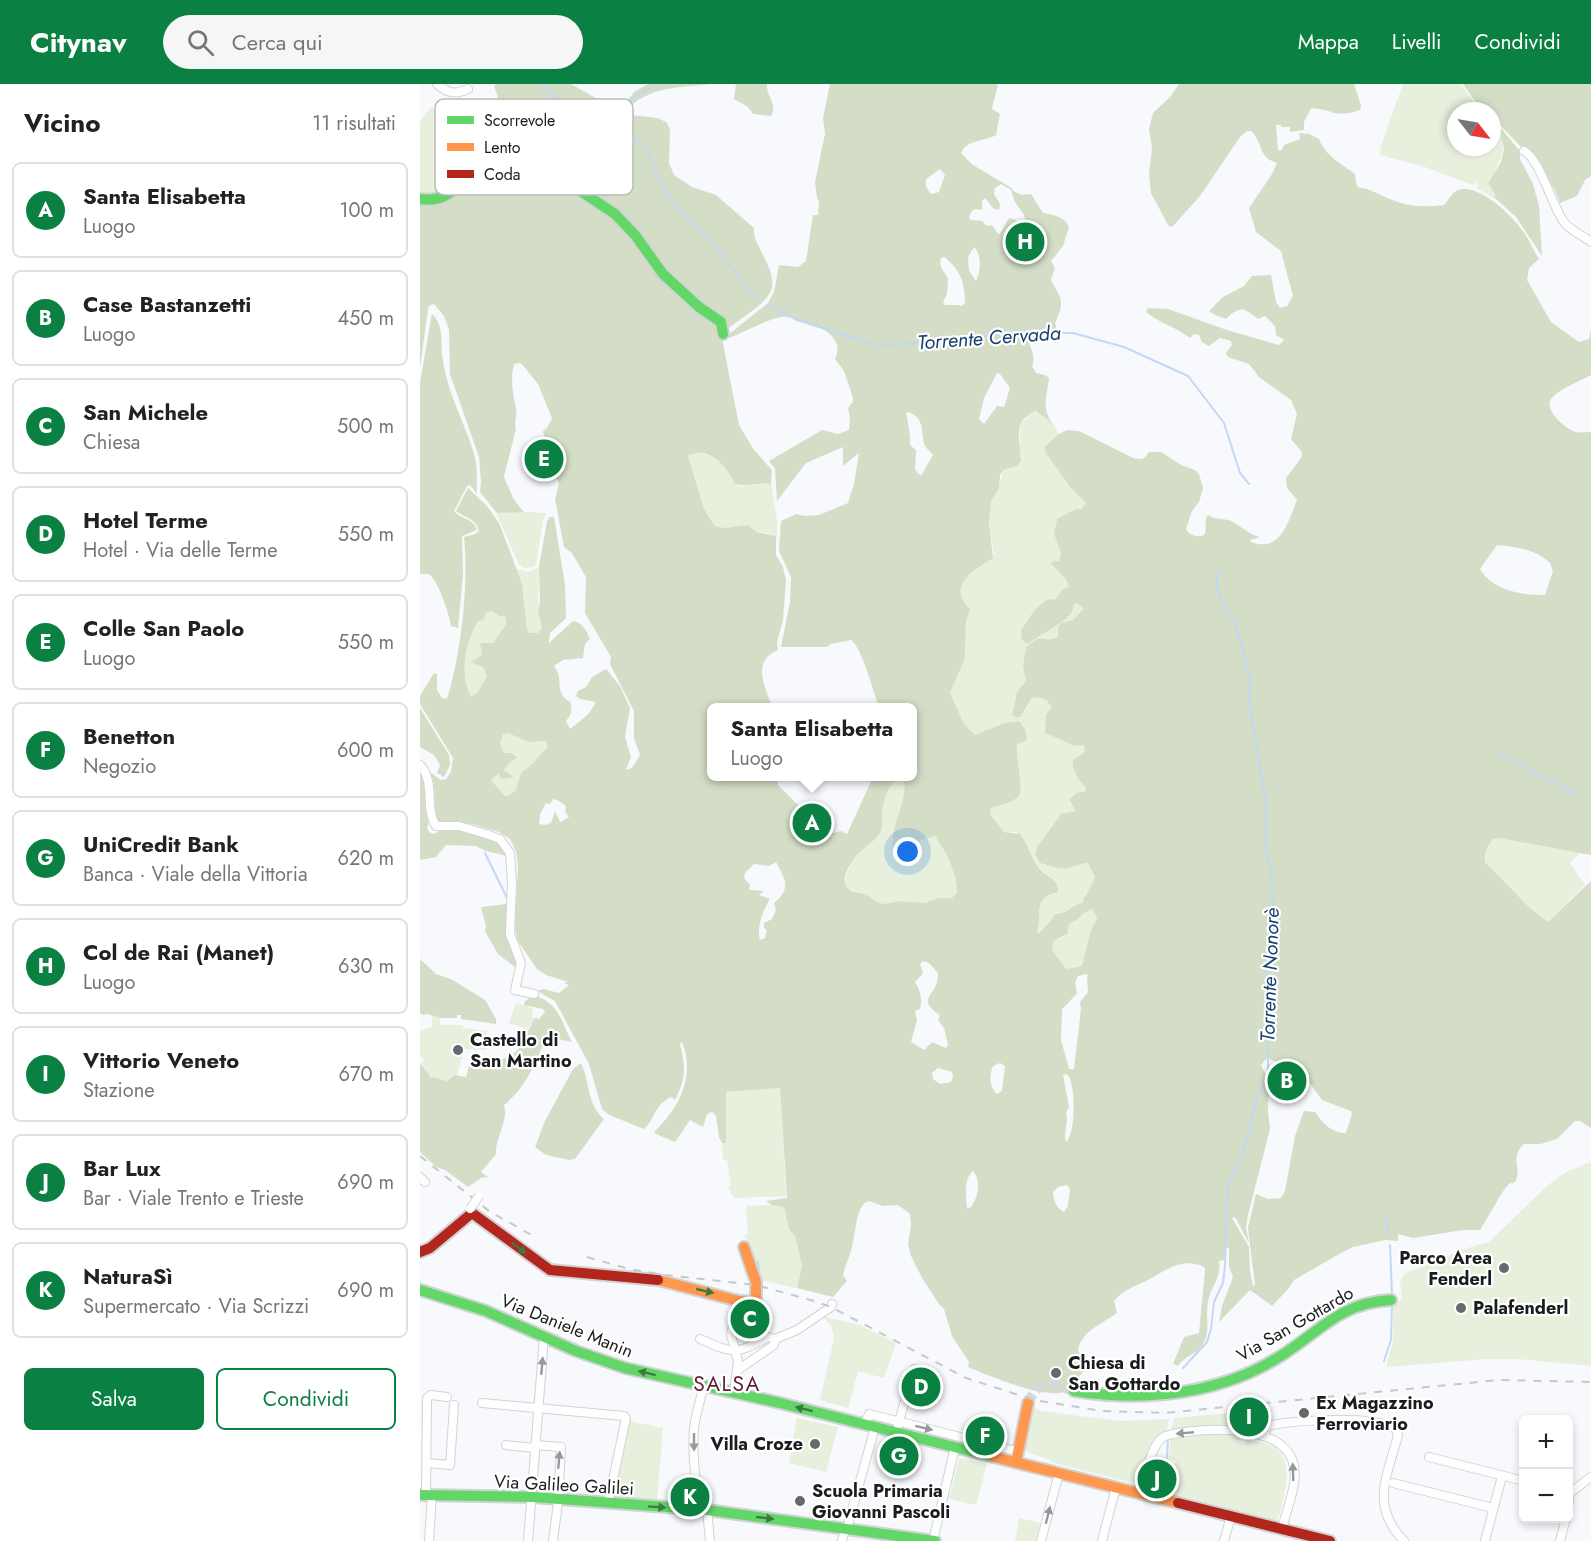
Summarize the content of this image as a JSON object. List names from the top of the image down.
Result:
{
  "streets": {
    "street": ["Via San Gottardo", "Via Daniele Manin", "Via Galileo Galilei"]
  },
  "one_way": ["Via Galileo Galilei"],
  "districts": ["SALSA"],
  "water": ["Torrente Cervada", "Torrente Nonorè"],
  "places": [
    "Castello di San Martino",
    "Parco Area Fenderl",
    "Palafenderl",
    "Chiesa di San Gottardo",
    "Ex Magazzino Ferroviario",
    "Villa Croze",
    "Scuola Primaria Giovanni Pascoli"
  ],
  "legend": ["Scorrevole", "Lento", "Coda"],
  "north": "bottom right",
  "page": {
    "header": "Citynav",
    "search": "Cerca qui",
    "nav": ["Mappa", "Livelli", "Condividi"],
    "heading": ["Vicino", "11 risultati"],
    "list": [
      {
        "mark": "A",
        "name": "Santa Elisabetta",
        "note": "Luogo",
        "value": "100 m"
      },
      {
        "mark": "B",
        "name": "Case Bastanzetti",
        "note": "Luogo",
        "value": "450 m"
      },
      {
        "mark": "C",
        "name": "San Michele",
        "note": "Chiesa",
        "value": "500 m"
      },
      {
        "mark": "D",
        "name": "Hotel Terme",
        "note": "Hotel · Via delle Terme",
        "value": "550 m"
      },
      {
        "mark": "E",
        "name": "Colle San Paolo",
        "note": "Luogo",
        "value": "550 m"
      },
      {
        "mark": "F",
        "name": "Benetton",
        "note": "Negozio",
        "value": "600 m"
      },
      {
        "mark": "G",
        "name": "UniCredit Bank",
        "note": "Banca · Viale della Vittoria",
        "value": "620 m"
      },
      {
        "mark": "H",
        "name": "Col de Rai (Manet)",
        "note": "Luogo",
        "value": "630 m"
      },
      {
        "mark": "I",
        "name": "Vittorio Veneto",
        "note": "Stazione",
        "value": "670 m"
      },
      {
        "mark": "J",
        "name": "Bar Lux",
        "note": "Bar · Viale Trento e Trieste",
        "value": "690 m"
      },
      {
        "mark": "K",
        "name": "NaturaSì",
        "note": "Supermercato · Via Scrizzi",
        "value": "690 m"
      }
    ],
    "pins": [
      "H",
      "E",
      "A",
      "B",
      "C",
      "D",
      "I",
      "F",
      "G",
      "J",
      "K"
    ],
    "popup": ["Santa Elisabetta", "Luogo"],
    "buttons": ["Salva", "Condividi"],
    "map_buttons": ["+", "−"]
  }
}
